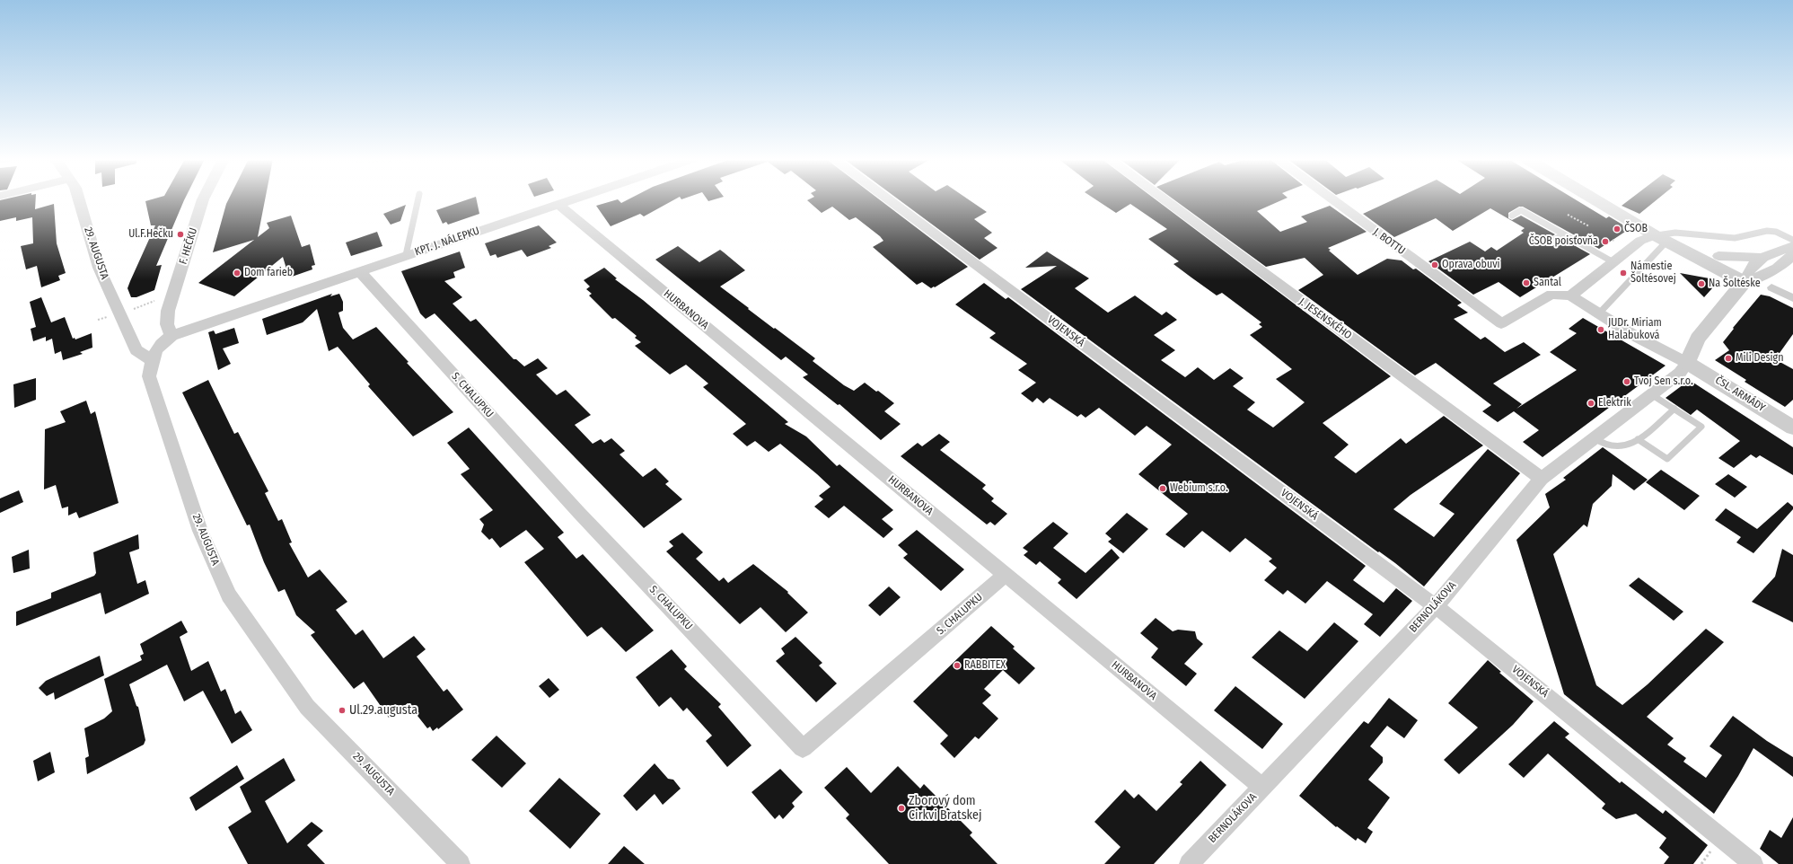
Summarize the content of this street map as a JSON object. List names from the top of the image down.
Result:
{
  "streets": {
    "street": [
      "KPT. J. NÁLEPKU",
      "J. BOTTU",
      "F. HEČKU",
      "29. AUGUSTA",
      "HURBANOVA",
      "J. JESENSKÉHO",
      "VOJENSKÁ",
      "ČSL. ARMÁDY",
      "S. CHALUPKU",
      "BERNOLÁKOVA"
    ]
  },
  "crossings": [
    ["KPT. J. NÁLEPKU", "F. HEČKU"],
    ["KPT. J. NÁLEPKU", "29. AUGUSTA"],
    ["KPT. J. NÁLEPKU", "HURBANOVA"],
    ["KPT. J. NÁLEPKU", "S. CHALUPKU"],
    ["HURBANOVA", "S. CHALUPKU"],
    ["HURBANOVA", "BERNOLÁKOVA"],
    ["J. JESENSKÉHO", "BERNOLÁKOVA"],
    ["VOJENSKÁ", "BERNOLÁKOVA"],
    ["ČSL. ARMÁDY", "BERNOLÁKOVA"]
  ],
  "places": [
    "ČSOB",
    "Ul.F.Hečku",
    "ČSOB poisťovňa",
    "Oprava obuvi",
    "Dom farieb",
    "Námestie Šoltésovej",
    "Santal",
    "Na Šoltéske",
    "JUDr. Miriam Halabuková",
    "Mili Design",
    "Tvoj Sen s.r.o.",
    "Elektrik",
    "Webium s.r.o.",
    "RABBITEX",
    "Ul.29.augusta",
    "Zborový dom Cirkvi Bratskej"
  ]
}
